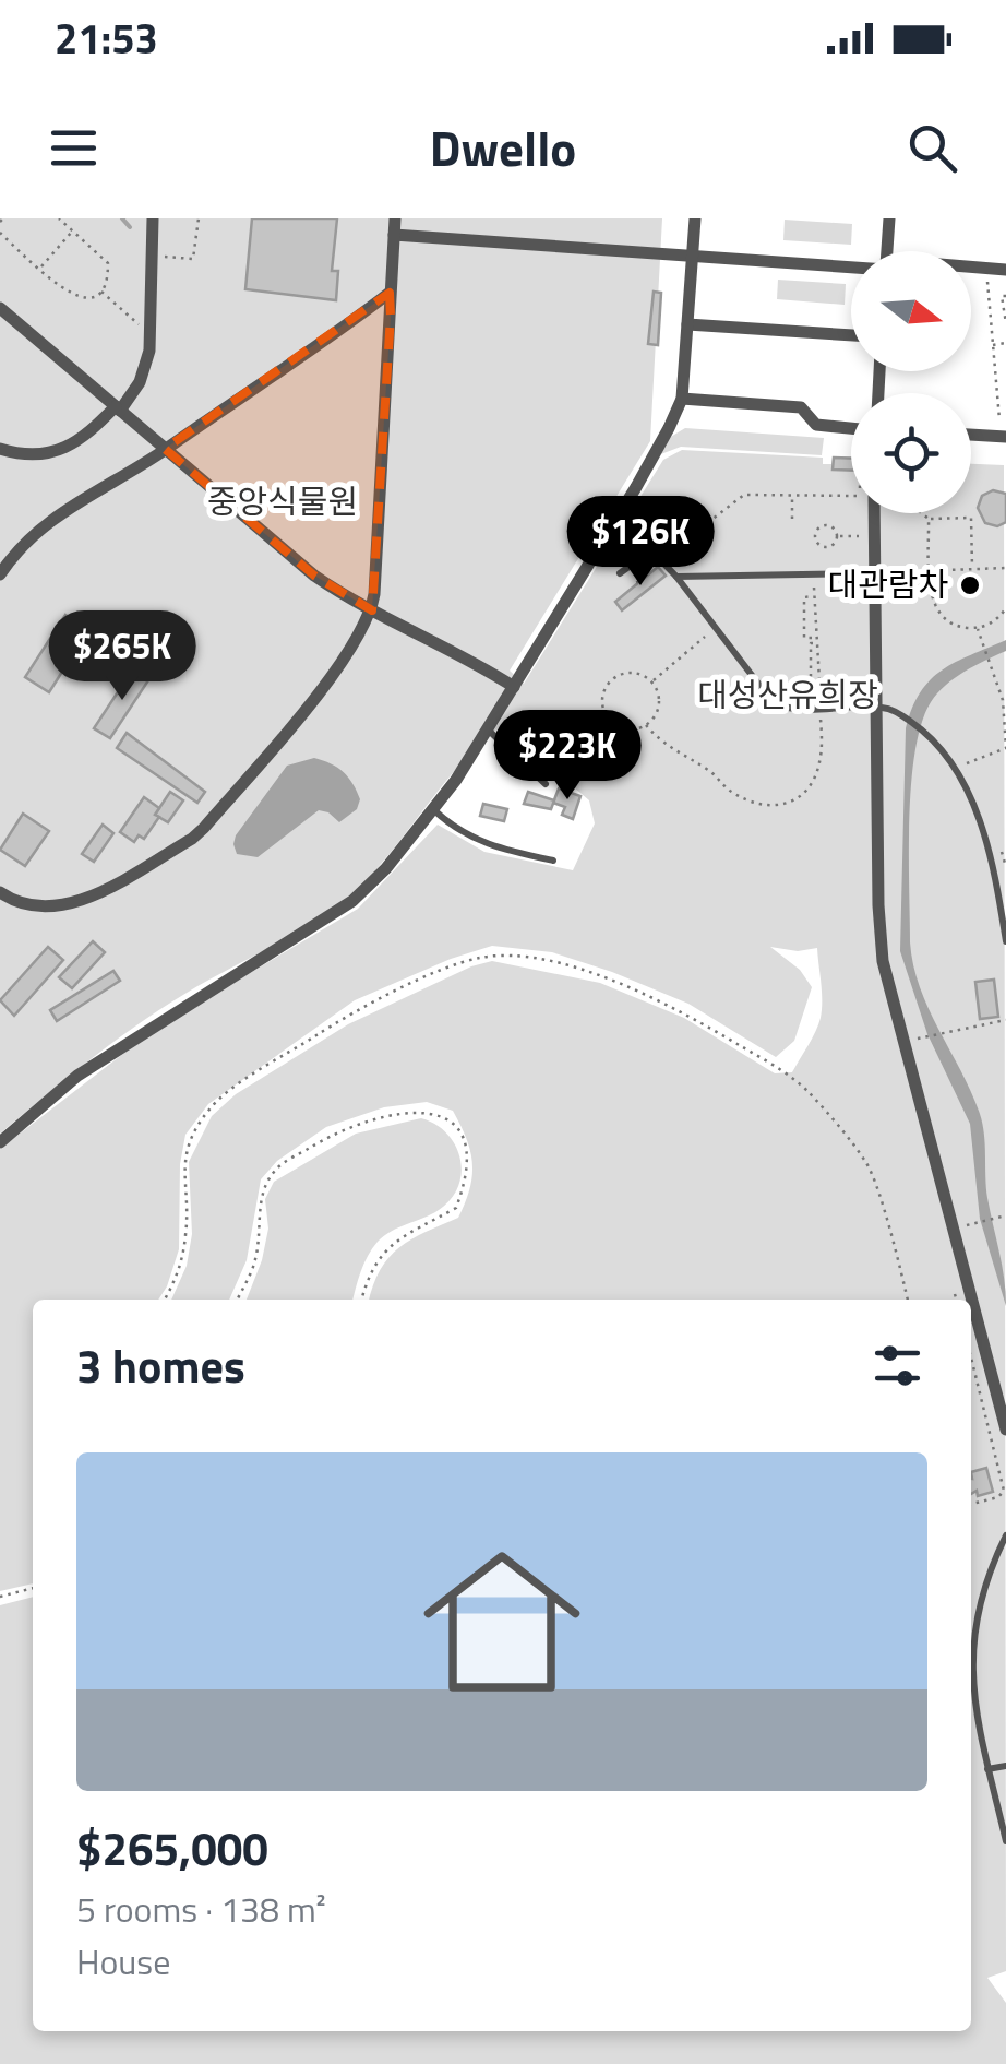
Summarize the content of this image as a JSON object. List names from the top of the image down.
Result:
{
  "parks": ["중앙식물원", "대성산유희장"],
  "places": ["대관람차"],
  "north": "right",
  "page": {
    "status": "21:53",
    "header": "Dwello",
    "price": ["$126K", "$265K", "$223K"],
    "heading": "3 homes",
    "list": [
      {
        "name": "$265,000",
        "note": "5 rooms · 138 m² · House"
      }
    ]
  }
}
